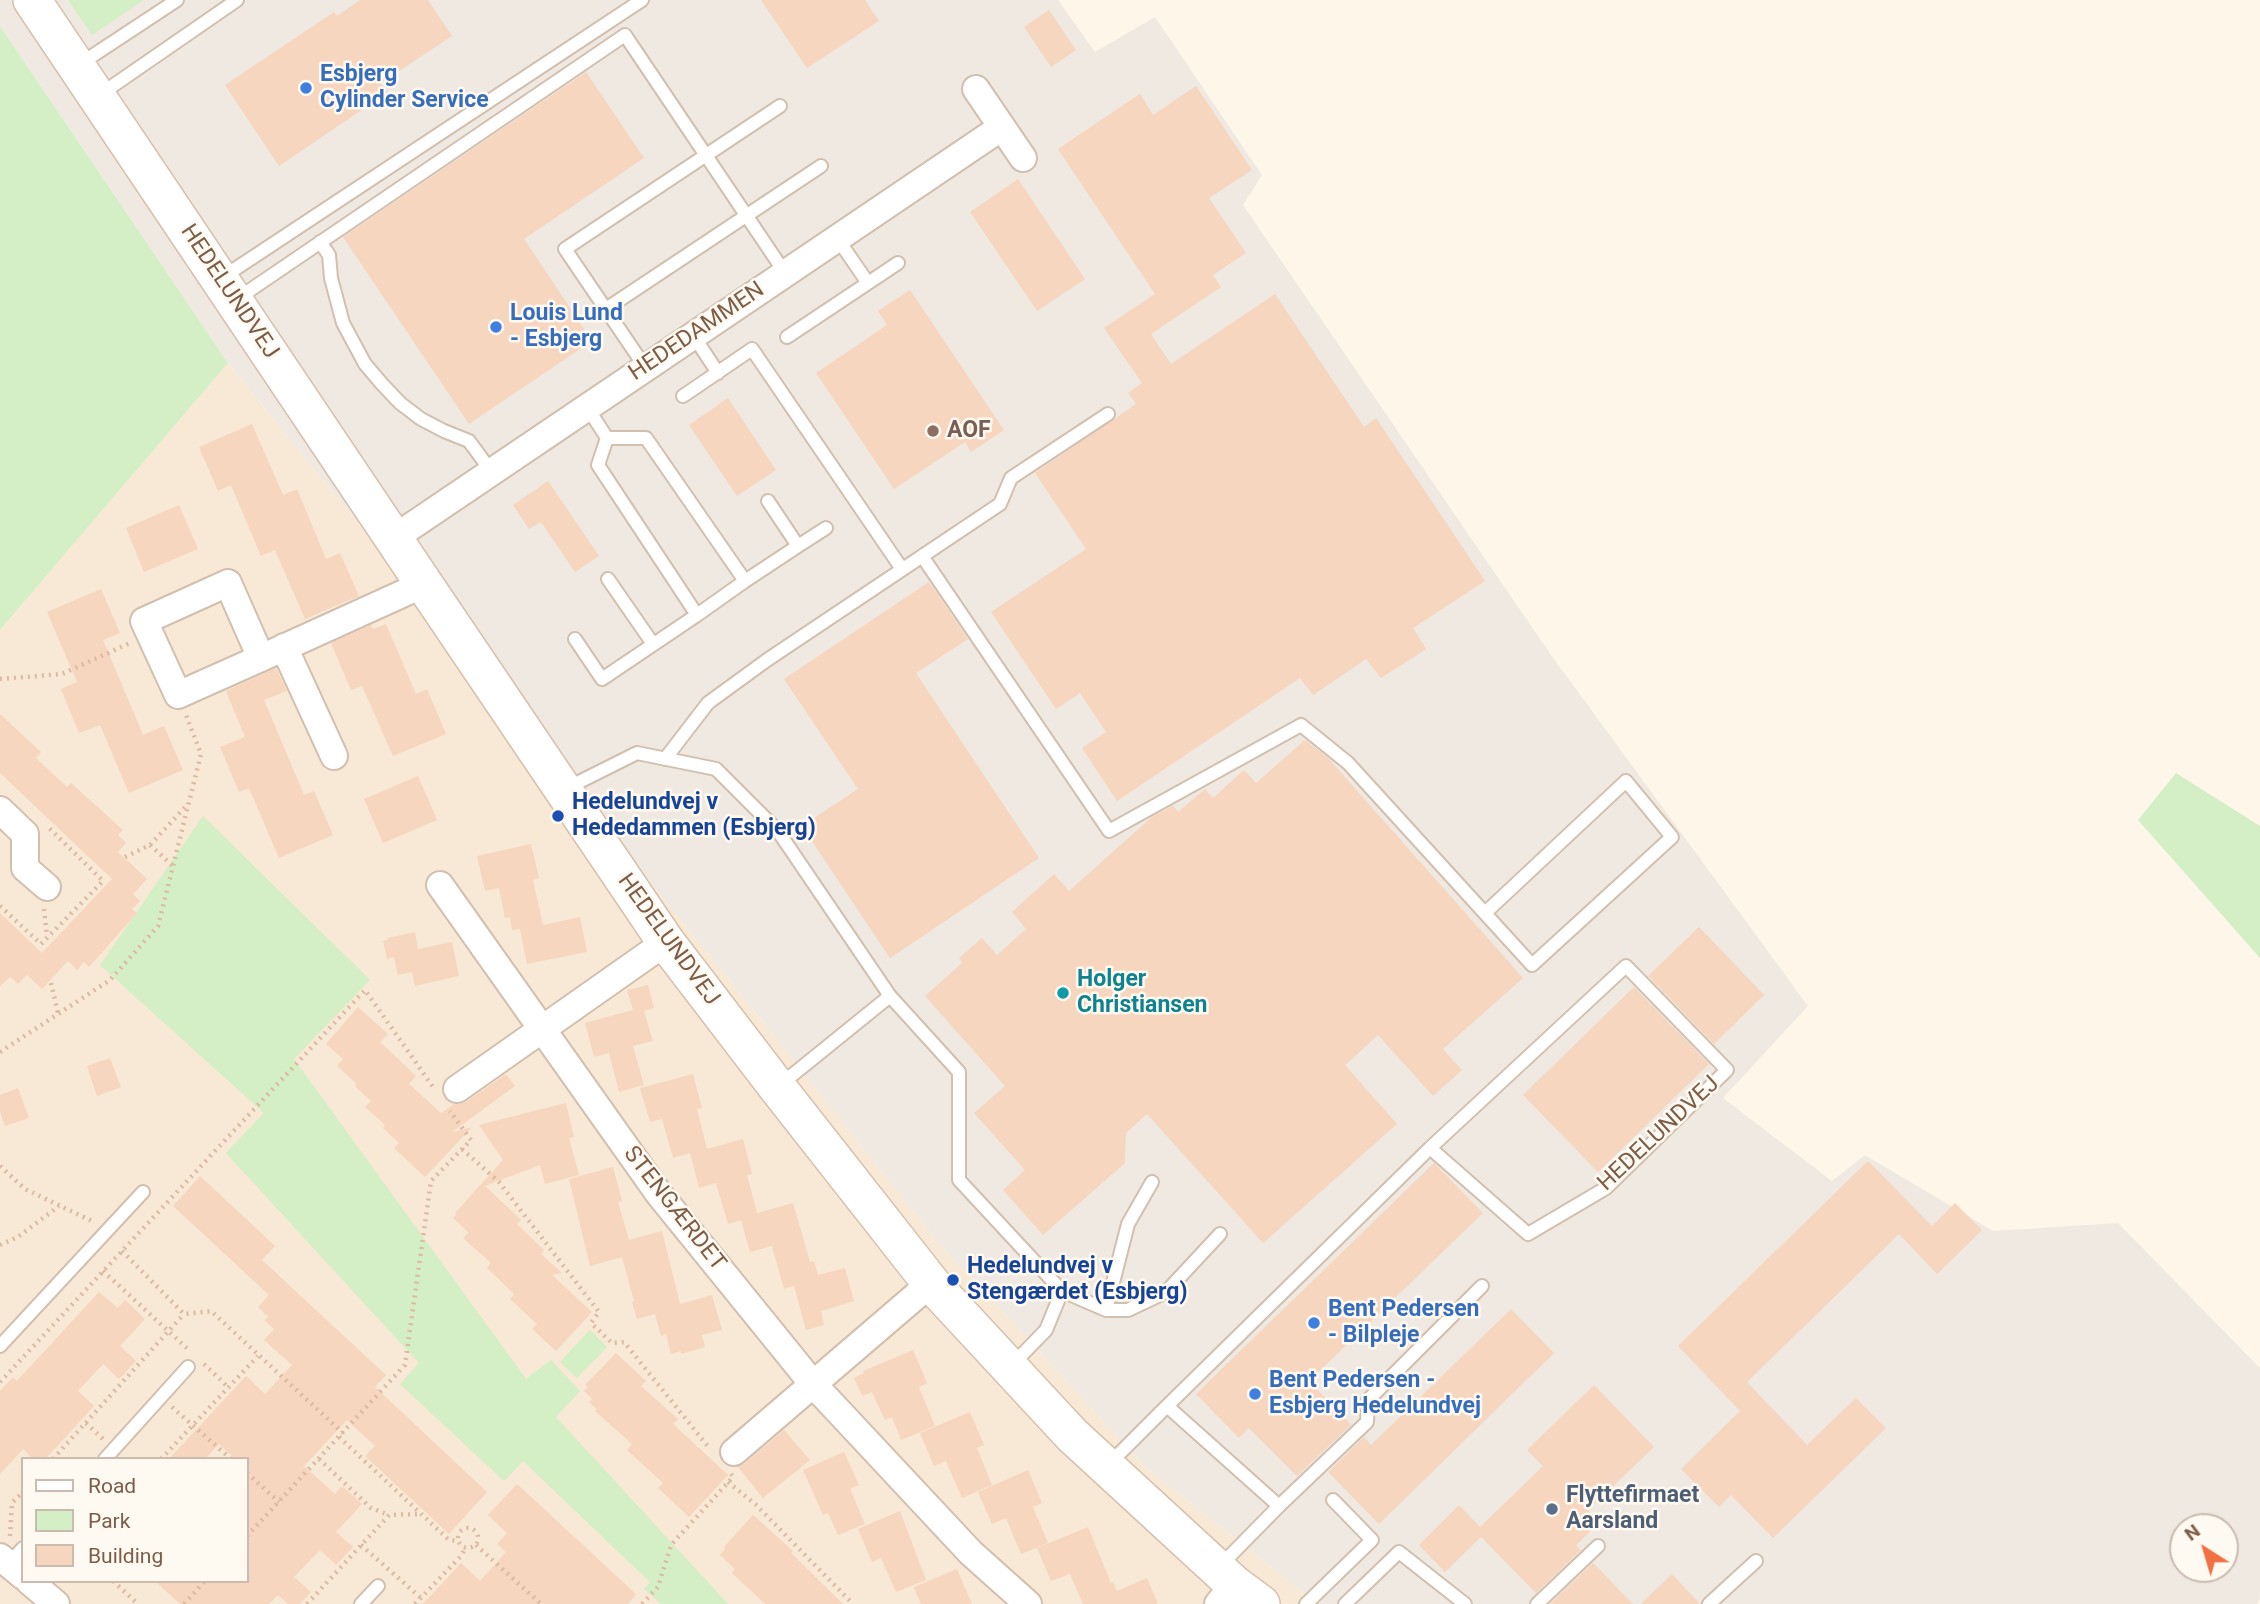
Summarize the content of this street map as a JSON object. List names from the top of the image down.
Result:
{
  "streets": {
    "street": ["HEDELUNDVEJ", "HEDEDAMMEN", "STENGÆRDET"]
  },
  "crossings": [
    ["HEDELUNDVEJ", "HEDEDAMMEN"]
  ],
  "places": [
    "Esbjerg Cylinder Service",
    "Louis Lund - Esbjerg",
    "AOF",
    "Hedelundvej v Hededammen (Esbjerg)",
    "Holger Christiansen",
    "Hedelundvej v Stengærdet (Esbjerg)",
    "Bent Pedersen - Bilpleje",
    "Bent Pedersen - Esbjerg Hedelundvej",
    "Flyttefirmaet Aarsland"
  ],
  "legend": ["Road", "Park", "Building"],
  "north": "top left"
}
